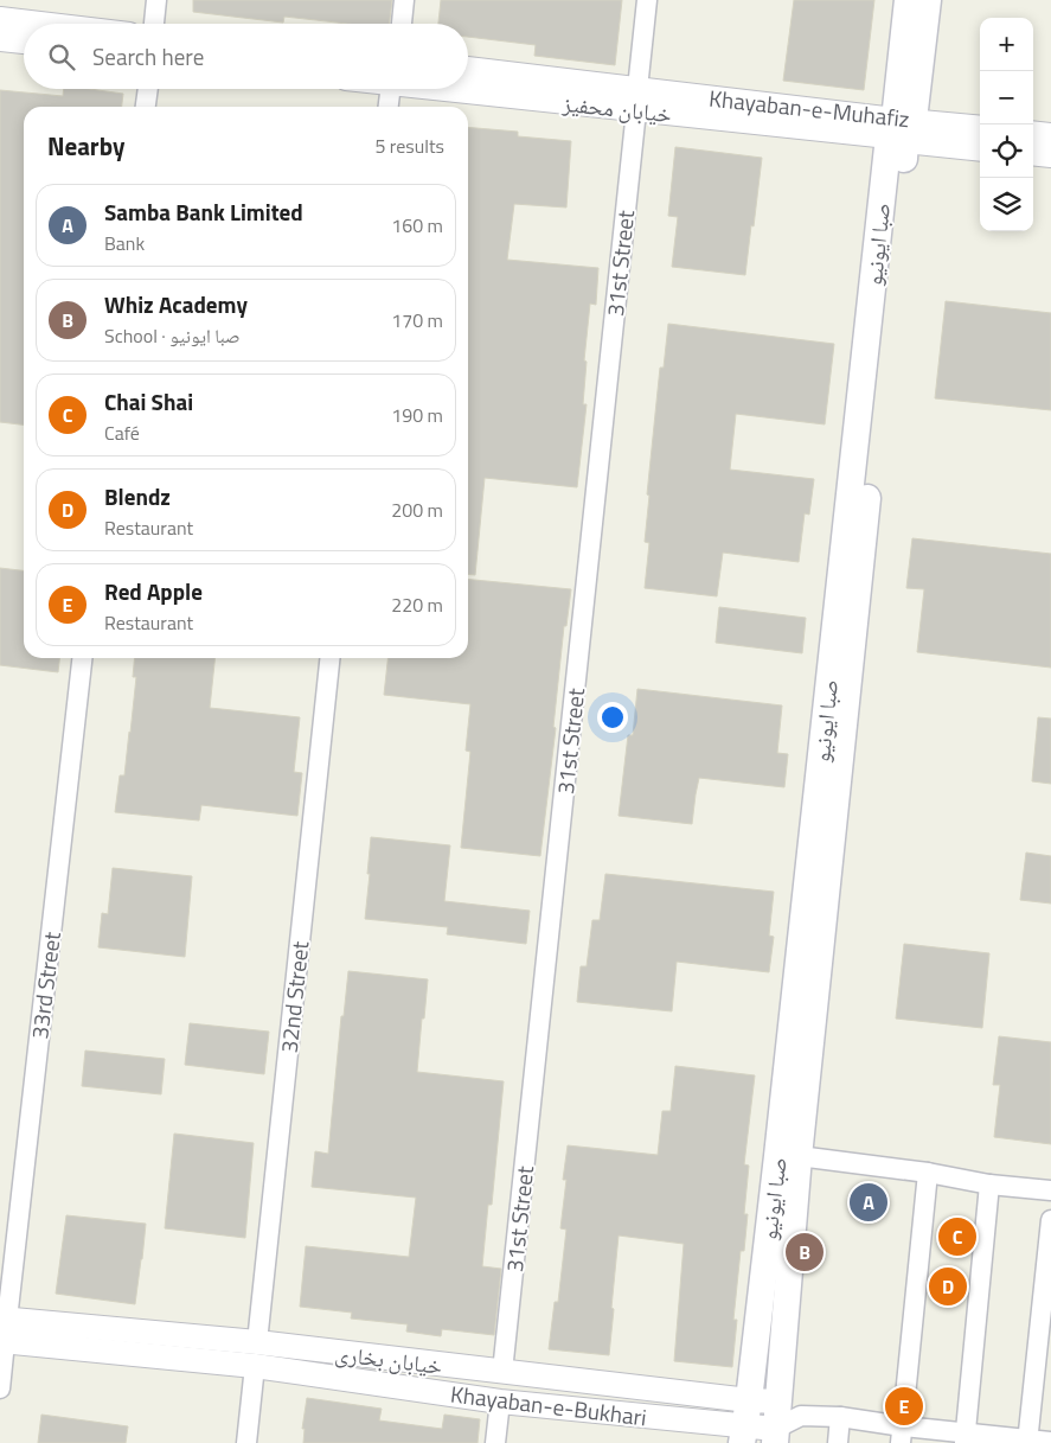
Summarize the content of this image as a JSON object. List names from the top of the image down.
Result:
{
  "streets": {
    "main road": ["صبا ایونیو"],
    "street": [
      "خیابان محفیز",
      "Khayaban-e-Muhafiz",
      "31st Street",
      "33rd Street",
      "32nd Street",
      "خیابان بخاری",
      "Khayaban-e-Bukhari"
    ]
  },
  "crossings": [
    ["خیابان محفیز", "Khayaban-e-Muhafiz"],
    ["خیابان محفیز", "صبا ایونیو"],
    ["خیابان محفیز", "31st Street"],
    ["Khayaban-e-Muhafiz", "صبا ایونیو"],
    ["صبا ایونیو", "خیابان بخاری"],
    ["صبا ایونیو", "Khayaban-e-Bukhari"],
    ["31st Street", "خیابان بخاری"],
    ["33rd Street", "خیابان بخاری"],
    ["33rd Street", "Khayaban-e-Bukhari"],
    ["32nd Street", "خیابان بخاری"],
    ["خیابان بخاری", "Khayaban-e-Bukhari"]
  ],
  "page": {
    "map_buttons": ["+", "−"],
    "search": "Search here",
    "heading": ["Nearby", "5 results"],
    "list": [
      {
        "mark": "A",
        "name": "Samba Bank Limited",
        "note": "Bank",
        "value": "160 m"
      },
      {
        "mark": "B",
        "name": "Whiz Academy",
        "note": "School · صبا ایونیو",
        "value": "170 m"
      },
      {
        "mark": "C",
        "name": "Chai Shai",
        "note": "Café",
        "value": "190 m"
      },
      {
        "mark": "D",
        "name": "Blendz",
        "note": "Restaurant",
        "value": "200 m"
      },
      {
        "mark": "E",
        "name": "Red Apple",
        "note": "Restaurant",
        "value": "220 m"
      }
    ],
    "pins": [
      "A",
      "C",
      "B",
      "D",
      "E"
    ]
  }
}
